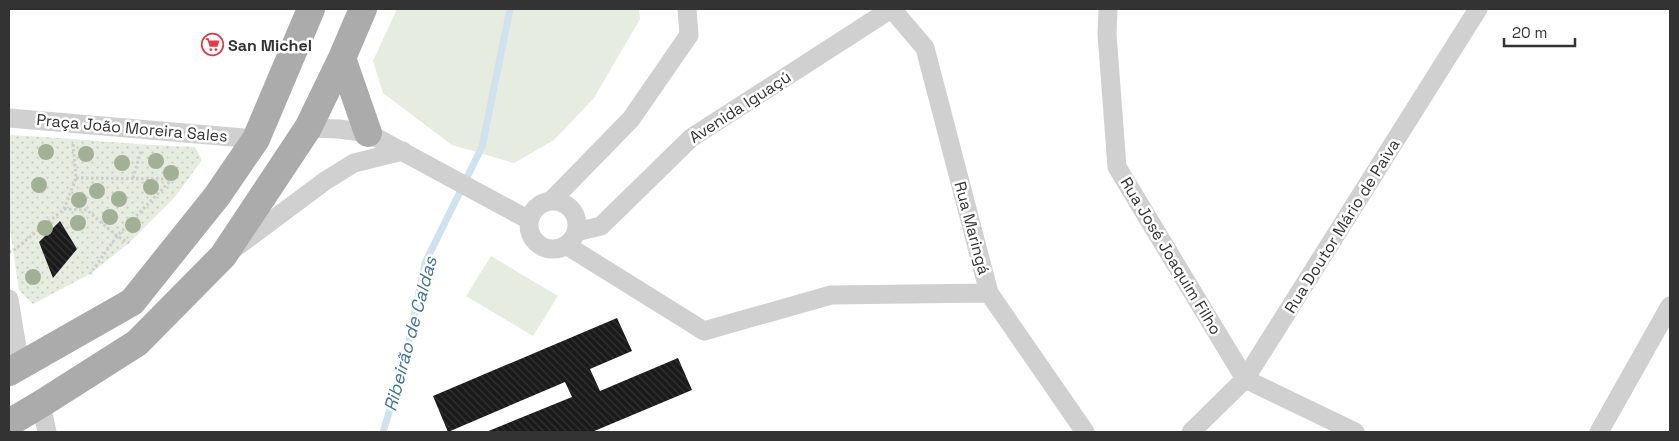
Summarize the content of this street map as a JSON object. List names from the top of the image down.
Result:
{
  "streets": {
    "street": [
      "Avenida Iguaçú",
      "Praça João Moreira Sales",
      "Rua Doutor Mário de Paiva",
      "Rua Maringá",
      "Rua José Joaquim Filho"
    ]
  },
  "crossings": [
    ["Avenida Iguaçú", "Rua Maringá"],
    ["Rua Doutor Mário de Paiva", "Rua José Joaquim Filho"]
  ],
  "water": ["Ribeirão de Caldas"],
  "places": {
    "supermarket": ["San Michel"]
  },
  "scale_bar": "20 m"
}
